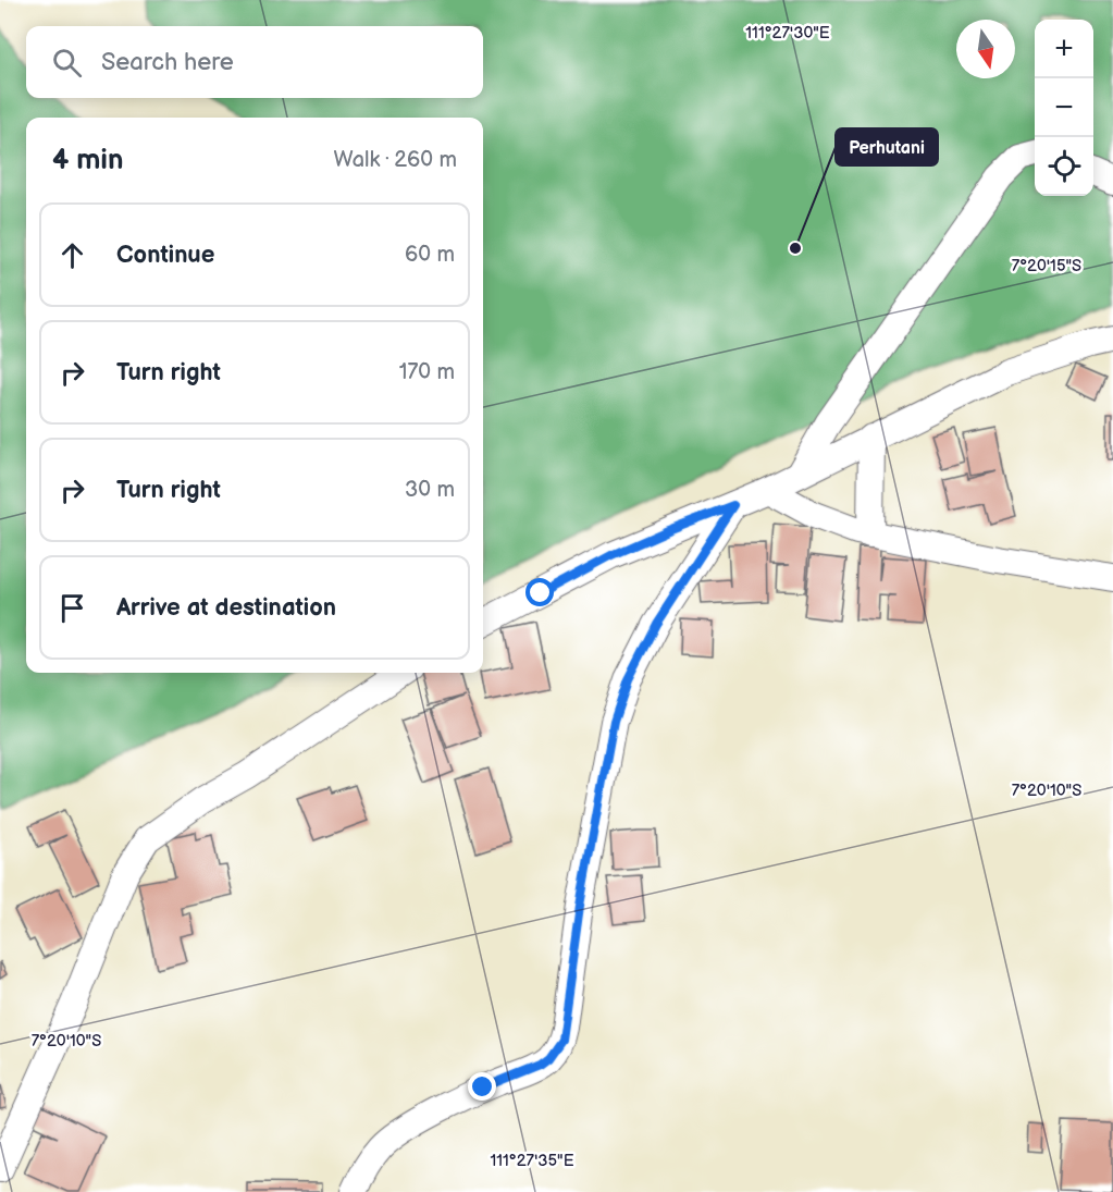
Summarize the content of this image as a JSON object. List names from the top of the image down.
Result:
{
  "places": ["Perhutani"],
  "north": "bottom",
  "page": {
    "map_buttons": ["+", "−"],
    "search": "Search here",
    "heading": ["4 min", "Walk · 260 m"],
    "list": [
      ["Continue", "60 m"],
      ["Turn right", "170 m"],
      ["Turn right", "30 m"],
      "Arrive at destination"
    ]
  },
  "coordinates": [
    "111°27'30\"E",
    "7°20'15\"S",
    "7°20'10\"S",
    "111°27'35\"E"
  ]
}
